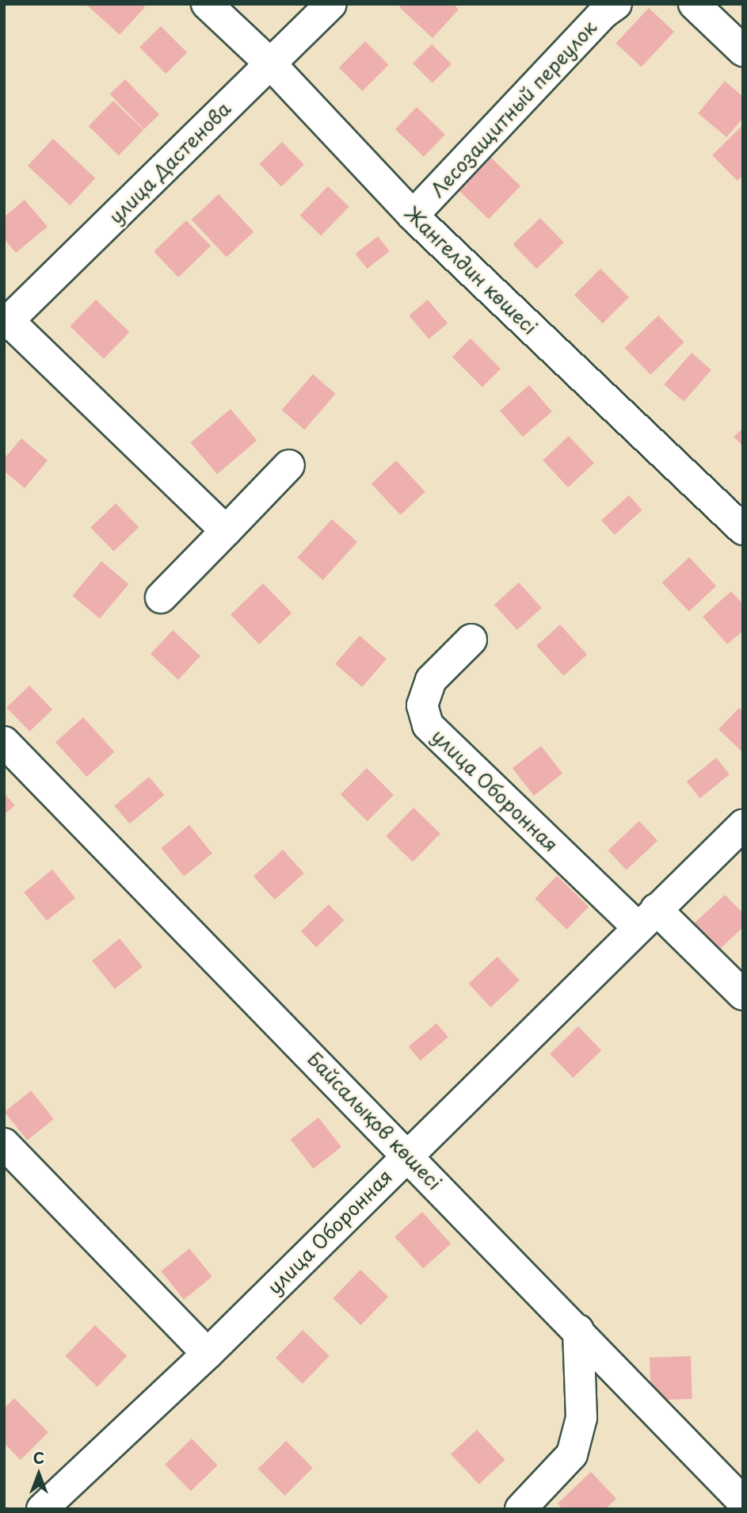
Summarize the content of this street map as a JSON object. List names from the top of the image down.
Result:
{
  "streets": {
    "street": [
      "Лесозащитный переулок",
      "улица Дастенова",
      "Жангелдин көшесі",
      "улица Оборонная",
      "Байсалықов көшесі"
    ]
  },
  "crossings": [
    ["Лесозащитный переулок", "Жангелдин көшесі"],
    ["улица Дастенова", "Жангелдин көшесі"],
    ["улица Оборонная", "Байсалықов көшесі"]
  ],
  "north": "top"
}
